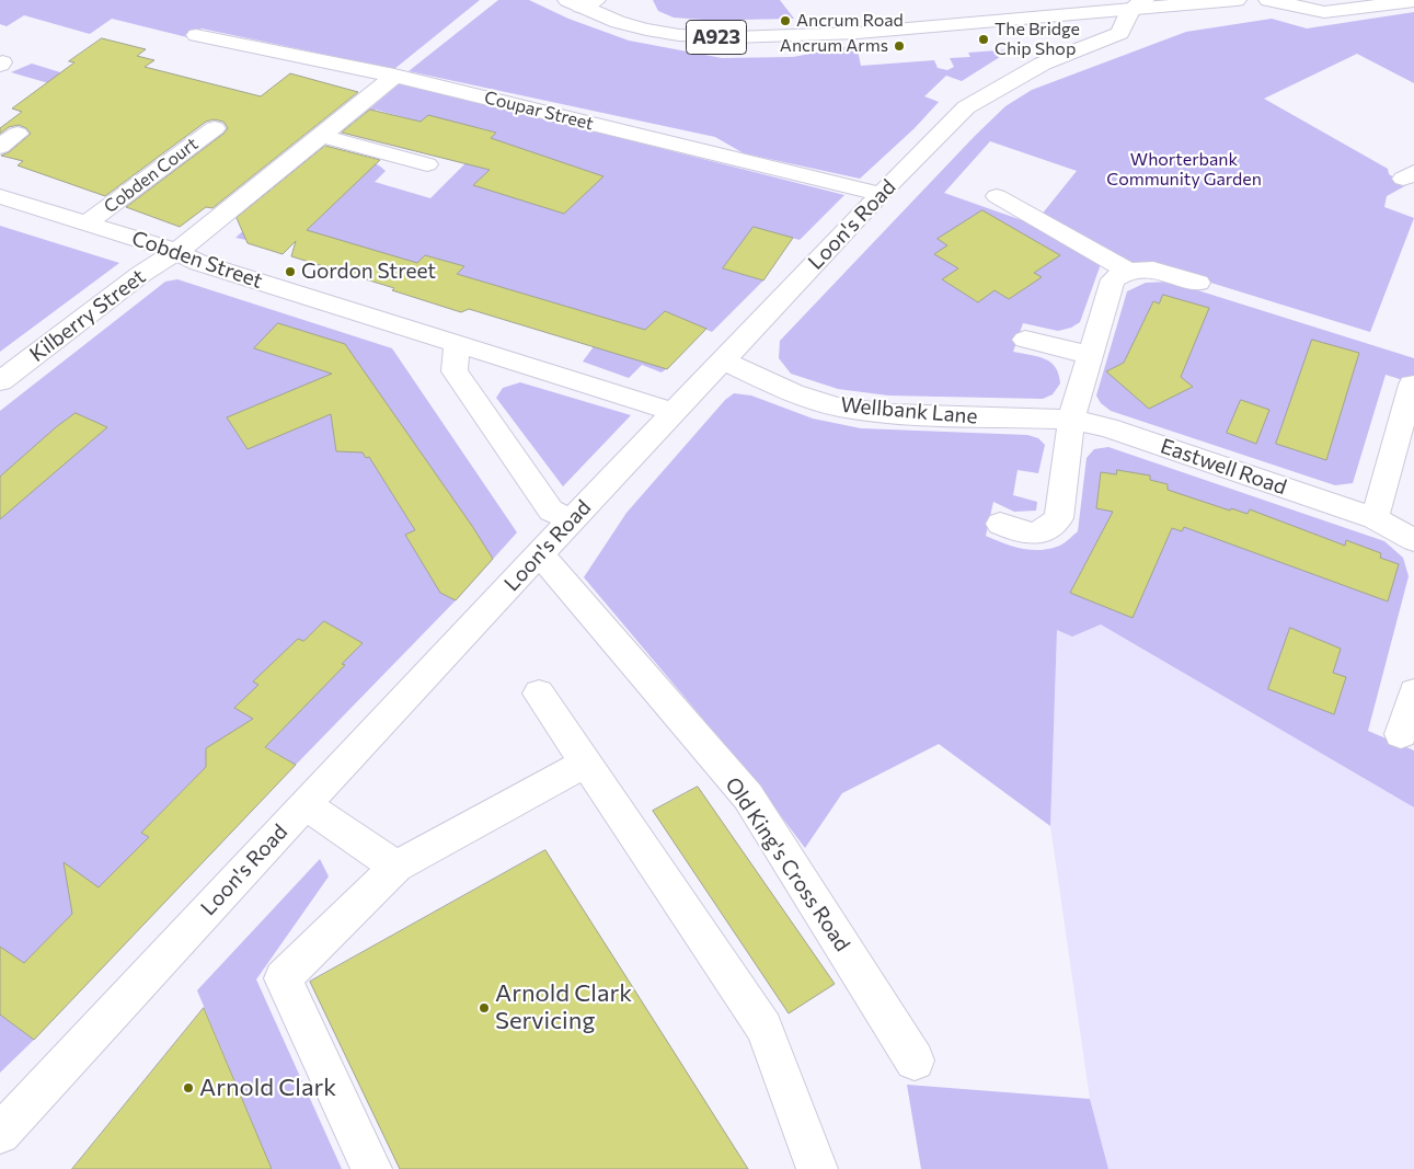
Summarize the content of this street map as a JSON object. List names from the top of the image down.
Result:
{
  "streets": {
    "street": [
      "A923",
      "Coupar Street",
      "Cobden Court",
      "Loon's Road",
      "Cobden Street",
      "Kilberry Street",
      "Wellbank Lane",
      "Eastwell Road",
      "Old King's Cross Road"
    ]
  },
  "crossings": [
    ["A923", "Loon's Road"],
    ["Coupar Street", "Loon's Road"],
    ["Cobden Court", "Cobden Street"],
    ["Loon's Road", "Cobden Street"],
    ["Loon's Road", "Wellbank Lane"],
    ["Loon's Road", "Old King's Cross Road"],
    ["Cobden Street", "Kilberry Street"],
    ["Wellbank Lane", "Eastwell Road"]
  ],
  "parks": ["Whorterbank Community Garden"],
  "places": [
    "Ancrum Road",
    "The Bridge Chip Shop",
    "Ancrum Arms",
    "Gordon Street",
    "Arnold Clark Servicing",
    "Arnold Clark"
  ]
}
